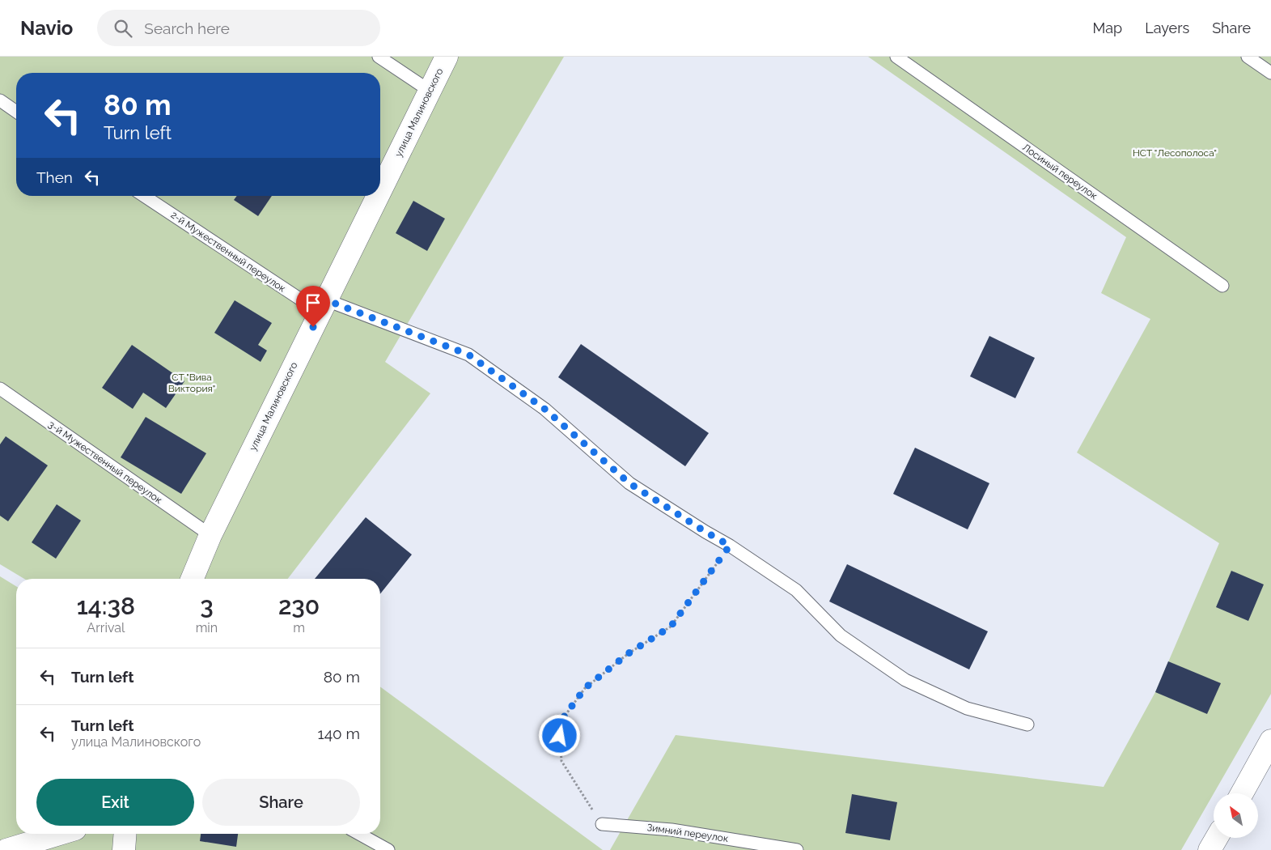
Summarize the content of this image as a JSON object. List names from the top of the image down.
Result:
{
  "streets": {
    "street": ["улица Малиновского"],
    "lane": [
      "Лосиный переулок",
      "2-й Мужественный переулок",
      "3-й Мужественный переулок",
      "Зимний переулок"
    ]
  },
  "crossings": [
    ["улица Малиновского", "2-й Мужественный переулок"],
    ["улица Малиновского", "3-й Мужественный переулок"]
  ],
  "parks": ["НСТ \"Лесополоса\"", "СТ \"Вива Виктория\""],
  "north": "top left",
  "page": {
    "header": "Navio",
    "search": "Search here",
    "nav": ["Map", "Layers", "Share"],
    "turn": ["80 m", "Turn left"],
    "then": "Then",
    "eta": [
      "14:38",
      "Arrival",
      "3",
      "min",
      "230",
      "m"
    ],
    "list": [
      {
        "name": "Turn left",
        "value": "80 m"
      },
      {
        "name": "Turn left",
        "note": "улица Малиновского",
        "value": "140 m"
      }
    ],
    "buttons": ["Exit", "Share"]
  }
}
